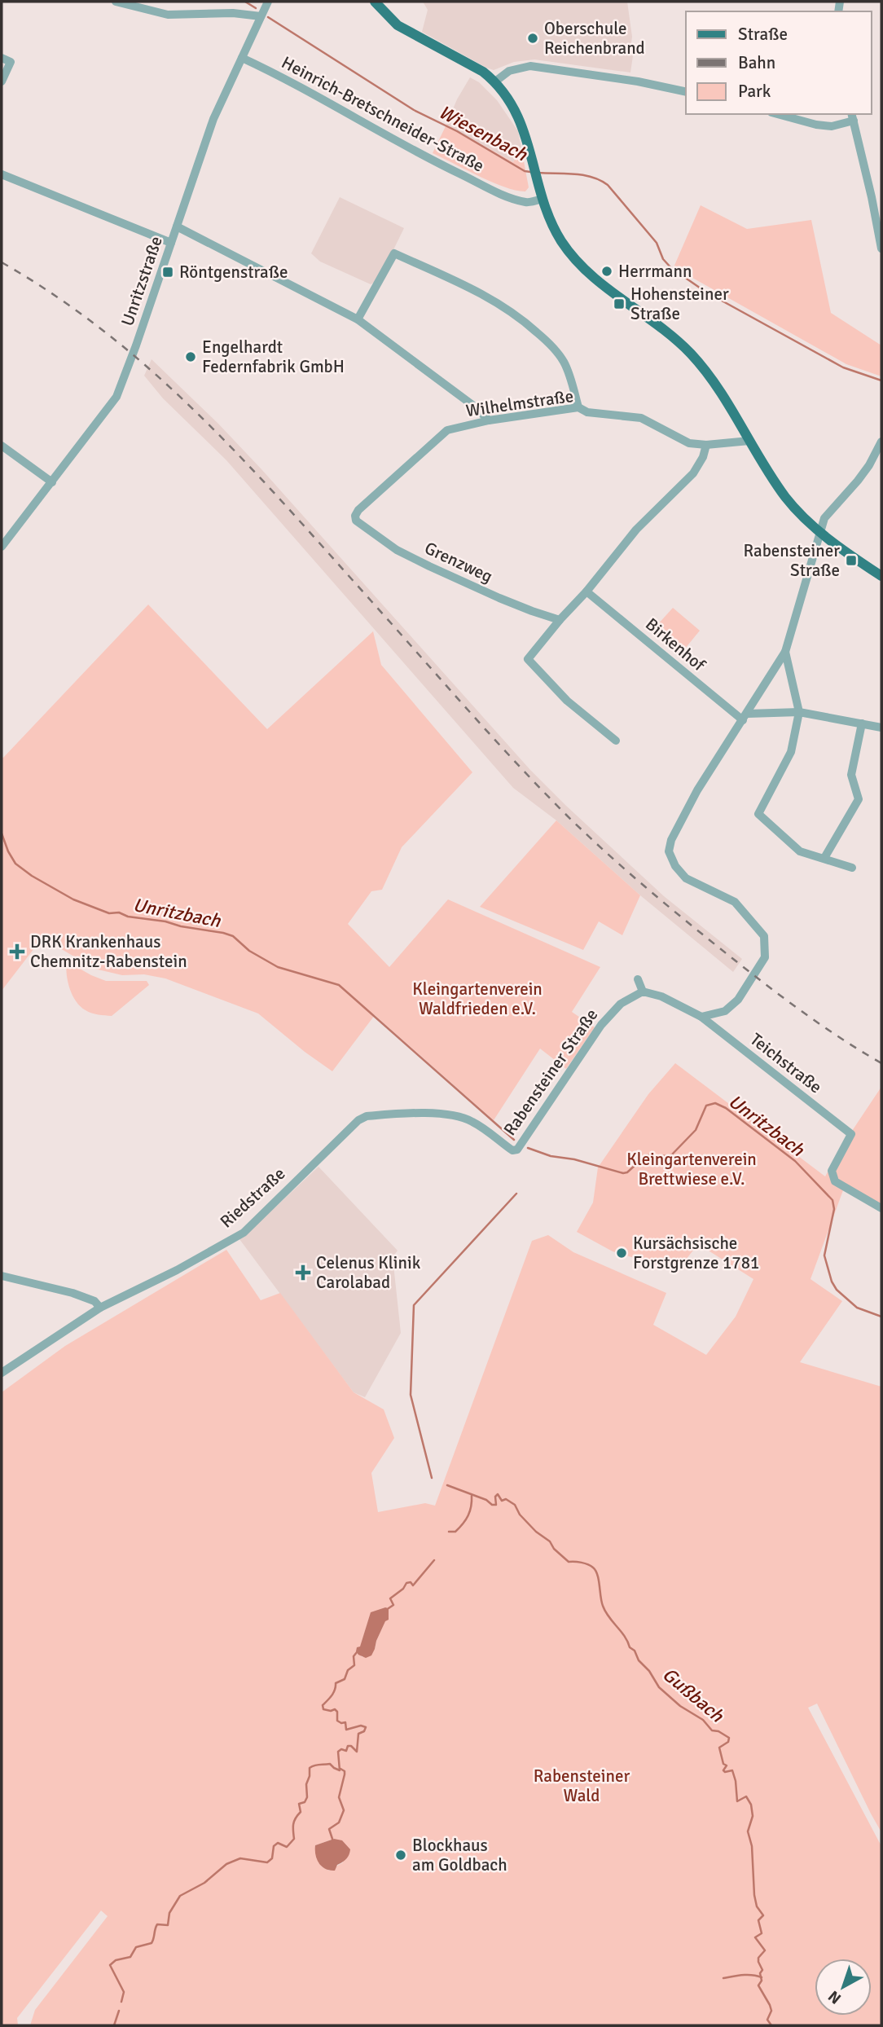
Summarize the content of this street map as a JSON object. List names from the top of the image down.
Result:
{
  "streets": {
    "street": [
      "Heinrich-Bretschneider-Straße",
      "Unritzstraße",
      "Wilhelmstraße",
      "Grenzweg",
      "Birkenhof",
      "Teichstraße",
      "Rabensteiner Straße",
      "Riedstraße"
    ]
  },
  "crossings": [
    ["Heinrich-Bretschneider-Straße", "Unritzstraße"],
    ["Wilhelmstraße", "Grenzweg"],
    ["Rabensteiner Straße", "Riedstraße"]
  ],
  "water": ["Wiesenbach", "Unritzbach", "Gußbach"],
  "parks": ["Kleingartenverein Waldfrieden e.V.", "Kleingartenverein Brettwiese e.V.", "Rabensteiner Wald"],
  "places": {
    "other": [
      "Oberschule Reichenbrand",
      "Herrmann",
      "Engelhardt Federnfabrik GmbH",
      "Kursächsische Forstgrenze 1781",
      "Blockhaus am Goldbach"
    ],
    "transit": ["Röntgenstraße", "Hohensteiner Straße", "Rabensteiner Straße"],
    "health": ["DRK Krankenhaus Chemnitz-Rabenstein", "Celenus Klinik Carolabad"]
  },
  "legend": ["Straße", "Bahn", "Park"],
  "north": "bottom left"
}
